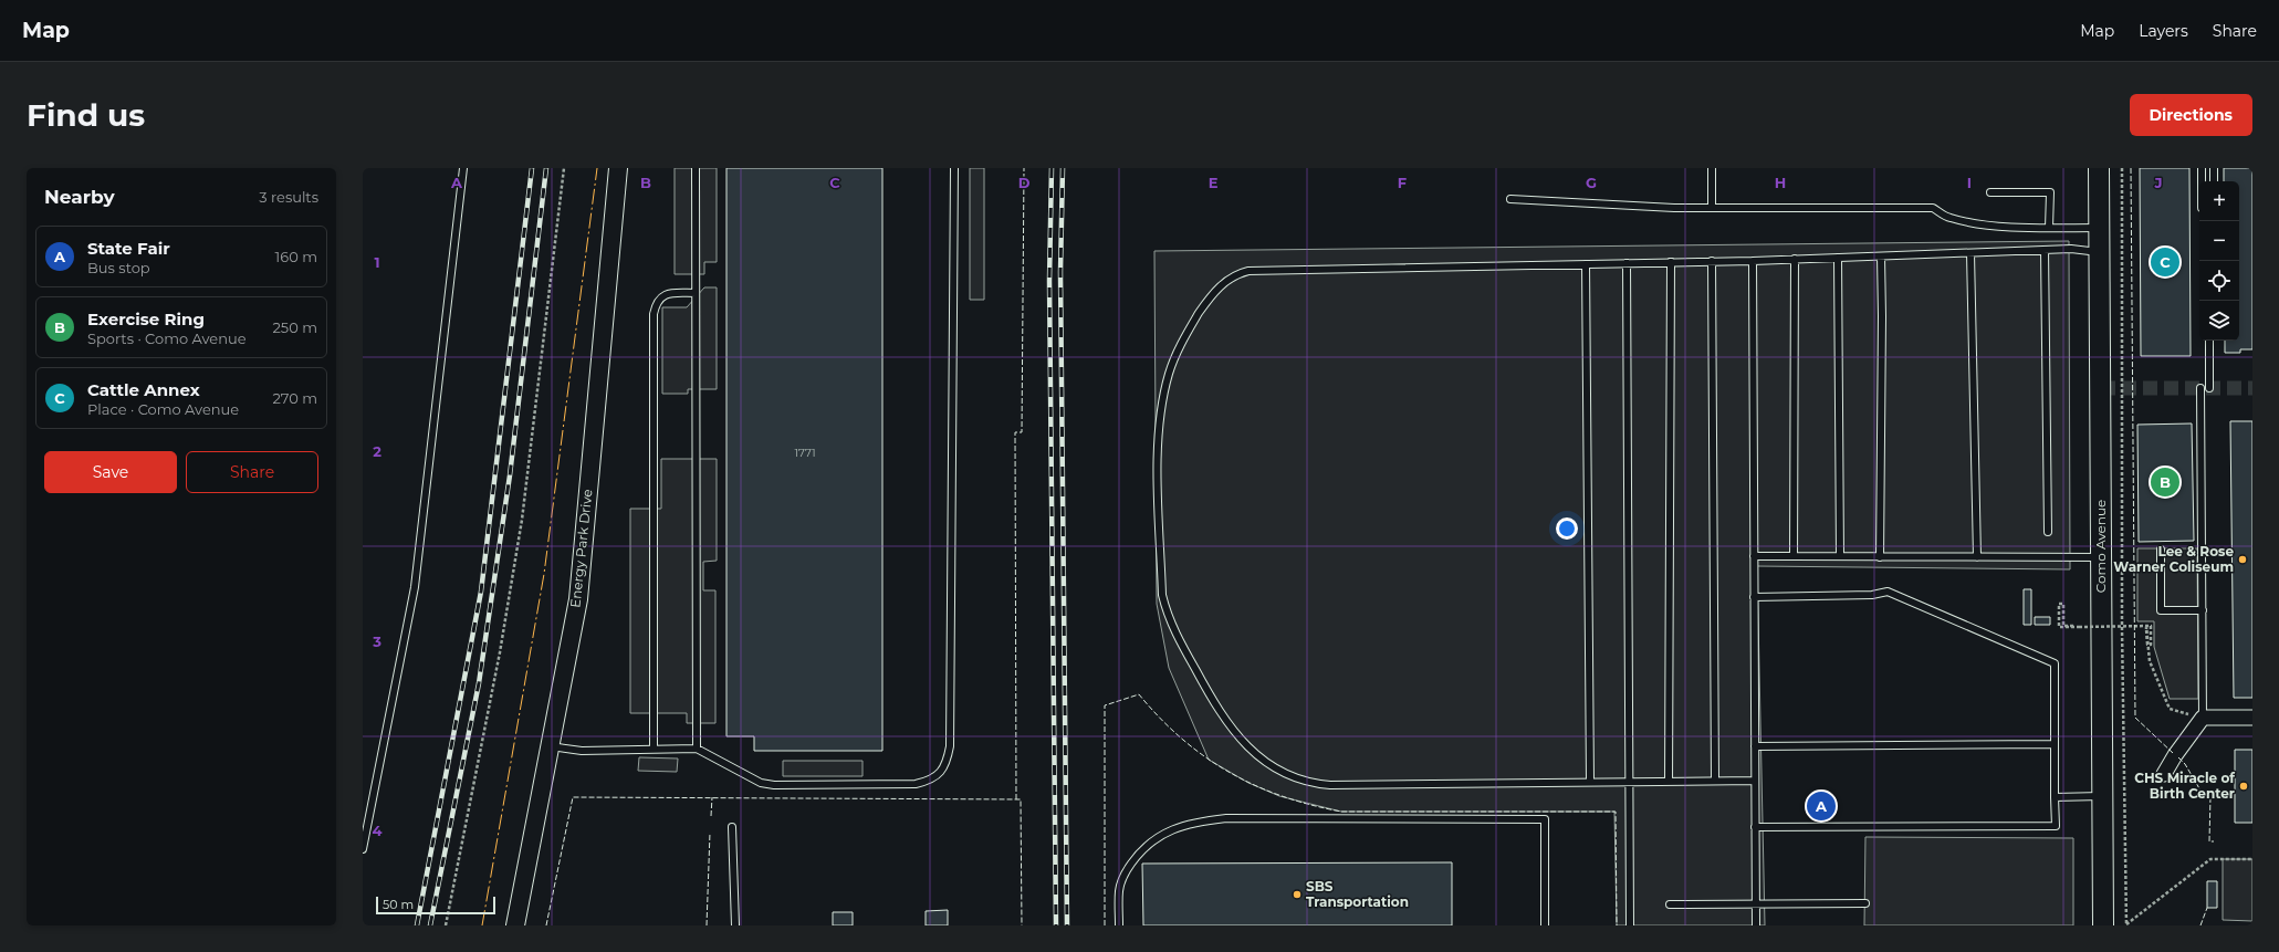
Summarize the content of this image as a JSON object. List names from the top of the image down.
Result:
{
  "streets": {
    "main road": ["Como Avenue"],
    "street": ["Energy Park Drive"]
  },
  "places": ["Lee & Rose Warner Coliseum", "CHS Miracle of Birth Center", "SBS Transportation"],
  "house_numbers": ["1771"],
  "scale_bar": "50 m",
  "page": {
    "header": "Map",
    "nav": ["Map", "Layers", "Share"],
    "buttons": [
      "Directions",
      ["Save", "Share"]
    ],
    "title": "Find us",
    "heading": ["Nearby", "3 results"],
    "map_buttons": ["+", "−"],
    "list": [
      {
        "mark": "A",
        "name": "State Fair",
        "note": "Bus stop",
        "value": "160 m"
      },
      {
        "mark": "B",
        "name": "Exercise Ring",
        "note": "Sports · Como Avenue",
        "value": "250 m"
      },
      {
        "mark": "C",
        "name": "Cattle Annex",
        "note": "Place · Como Avenue",
        "value": "270 m"
      }
    ],
    "pins": ["C", "B", "A"],
    "scale": "50 m"
  },
  "grid": {
    "columns": [
      "A",
      "B",
      "C",
      "D",
      "E",
      "F",
      "G",
      "H",
      "I",
      "J"
    ],
    "rows": [
      "1",
      "2",
      "3",
      "4"
    ]
  }
}
